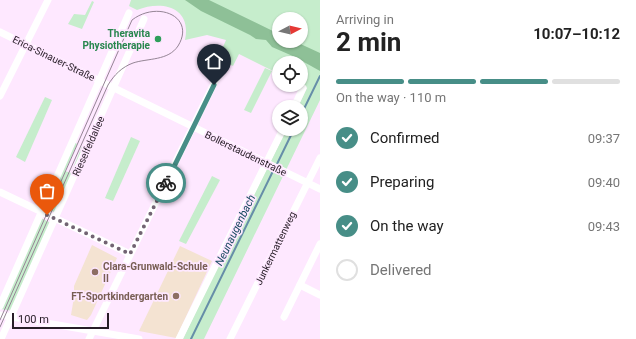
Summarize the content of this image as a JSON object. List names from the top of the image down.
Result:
{
  "streets": {
    "street": [
      "Erica-Sinauer-Straße",
      "Rieselfeldallee",
      "Bollerstaudenstraße",
      "Junkermattenweg"
    ]
  },
  "crossings": [
    ["Erica-Sinauer-Straße", "Rieselfeldallee"],
    ["Erica-Sinauer-Straße", "Bollerstaudenstraße"],
    ["Rieselfeldallee", "Bollerstaudenstraße"],
    ["Bollerstaudenstraße", "Junkermattenweg"]
  ],
  "water": ["Neunaugenbach"],
  "places": ["Theravita Physiotherapie", "Clara-Grunwald-Schule II", "FT-Sportkindergarten"],
  "scale_bar": "100 m",
  "north": "right",
  "page": {
    "heading": ["2 min", "Arriving in", "10:07–10:12"],
    "bar": "On the way · 110 m",
    "list": [
      ["Confirmed", "09:37"],
      ["Preparing", "09:40"],
      ["On the way", "09:43"],
      "Delivered"
    ],
    "scale": "100 m"
  }
}
